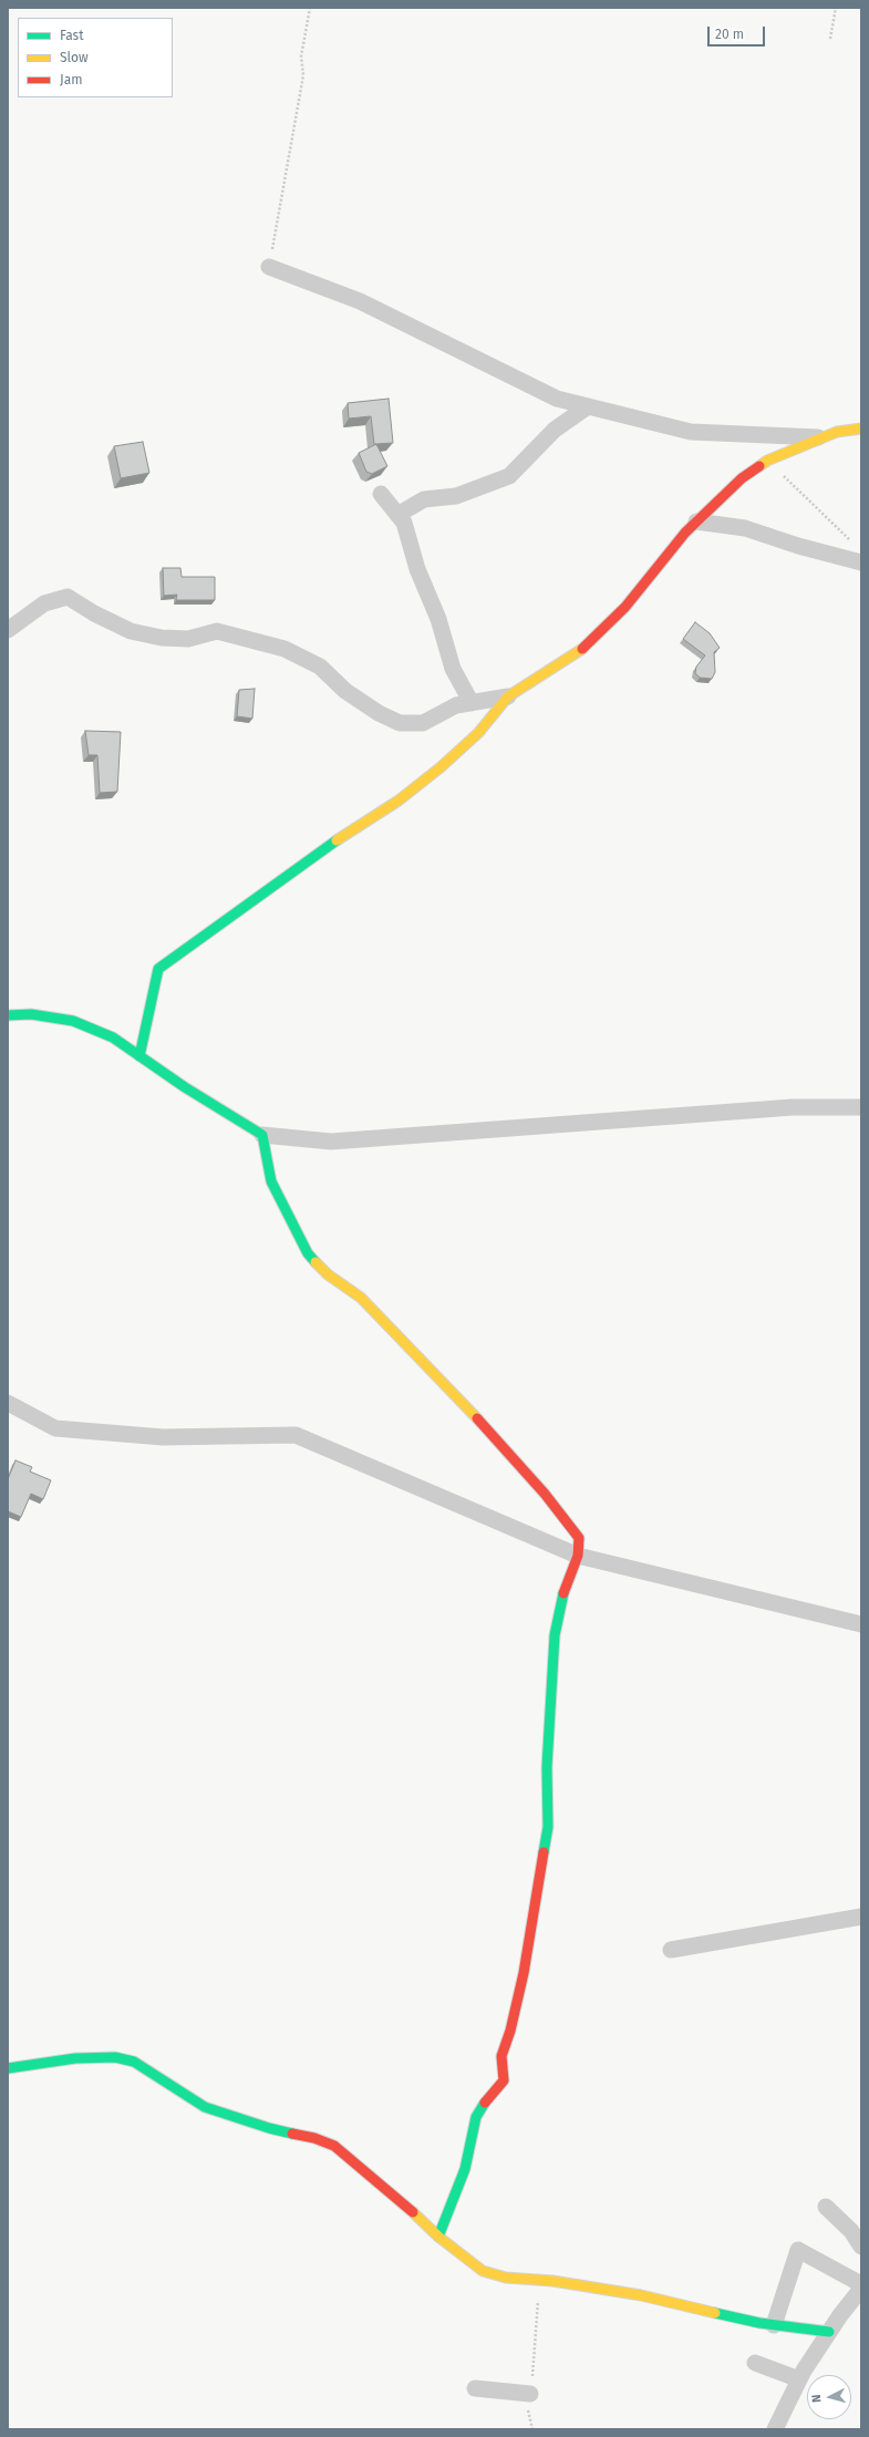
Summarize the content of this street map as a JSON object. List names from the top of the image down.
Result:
{
  "legend": ["Fast", "Slow", "Jam"],
  "scale_bar": "20 m",
  "north": "left"
}
